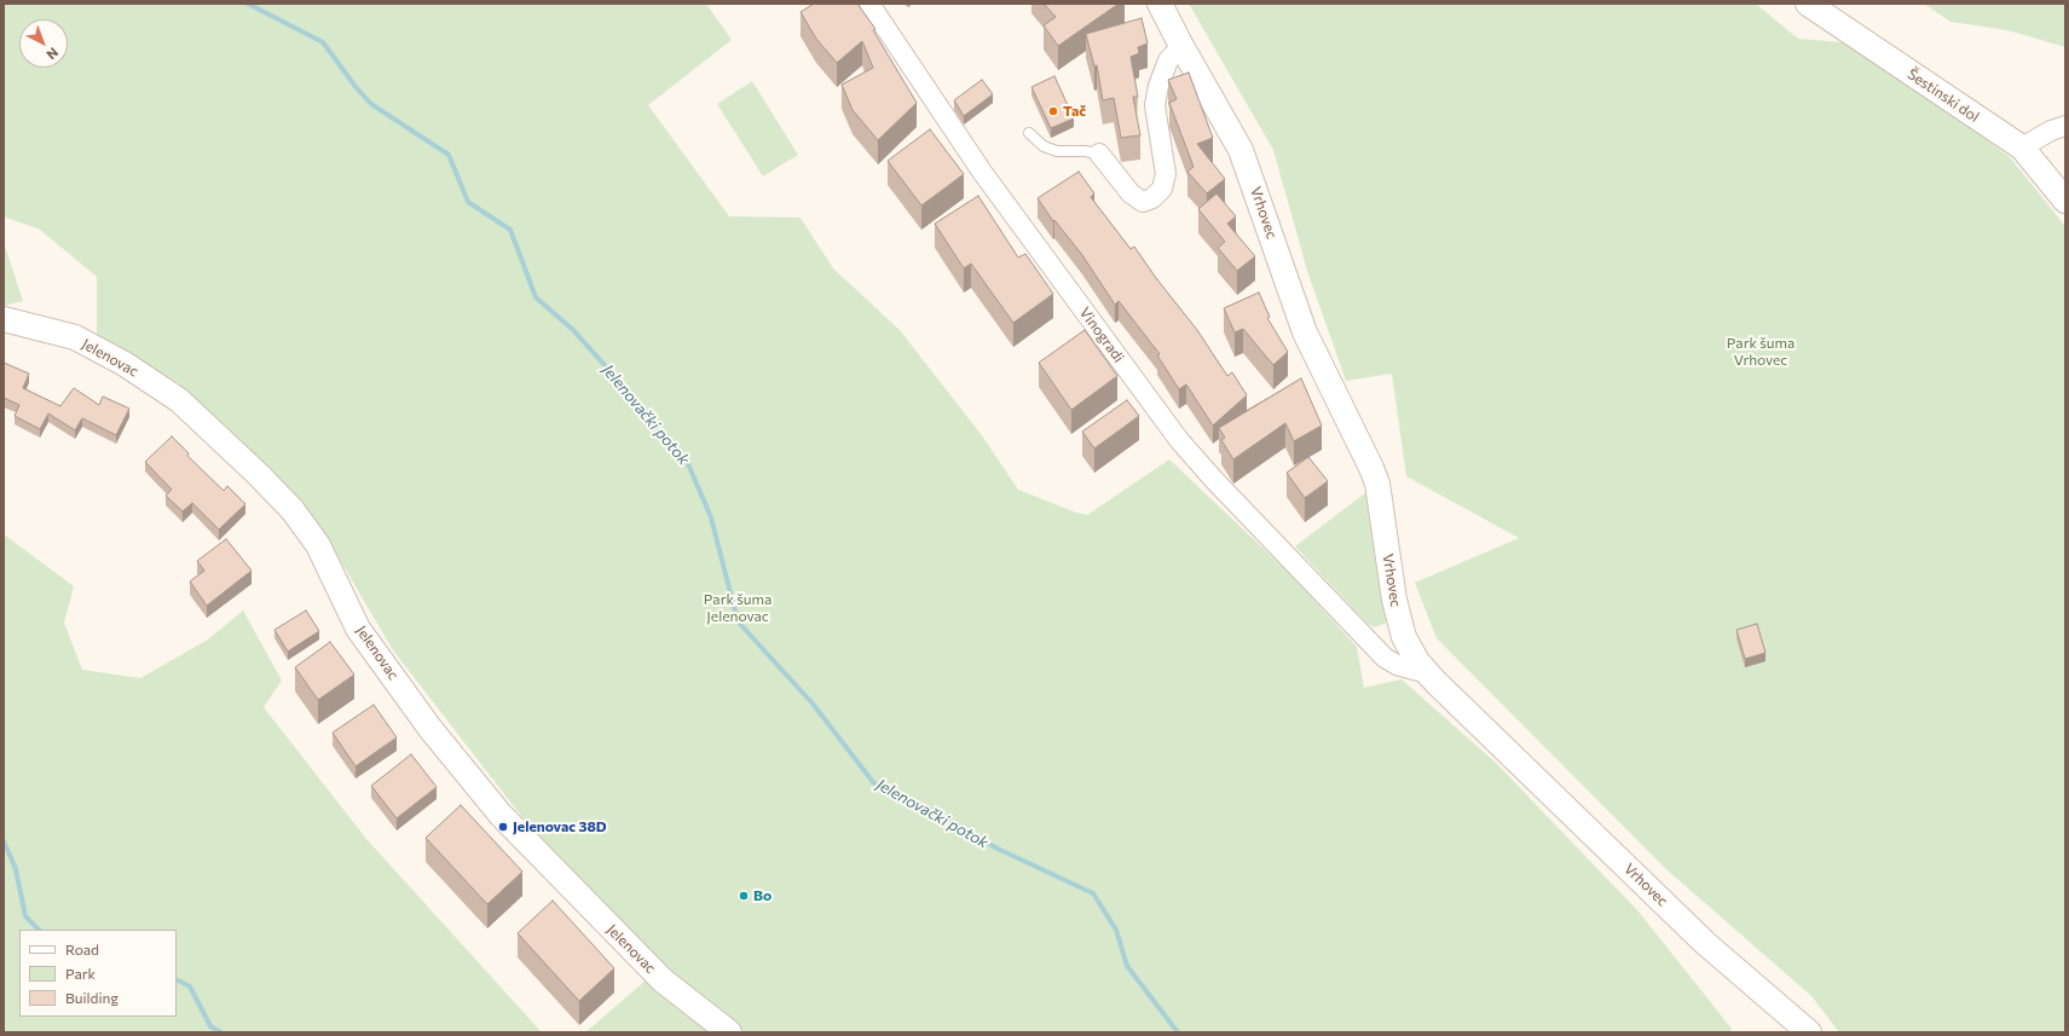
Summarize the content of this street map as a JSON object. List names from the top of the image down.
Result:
{
  "streets": {
    "street": [
      "Šestinski dol",
      "Vrhovec",
      "Vinogradi",
      "Jelenovac"
    ]
  },
  "crossings": [
    ["Vrhovec", "Vinogradi"]
  ],
  "water": ["Jelenovački potok"],
  "parks": ["Park šuma Vrhovec", "Park šuma Jelenovac"],
  "places": ["Tač", "Jelenovac 38D", "Bo"],
  "legend": ["Road", "Park", "Building"],
  "north": "bottom right"
}
